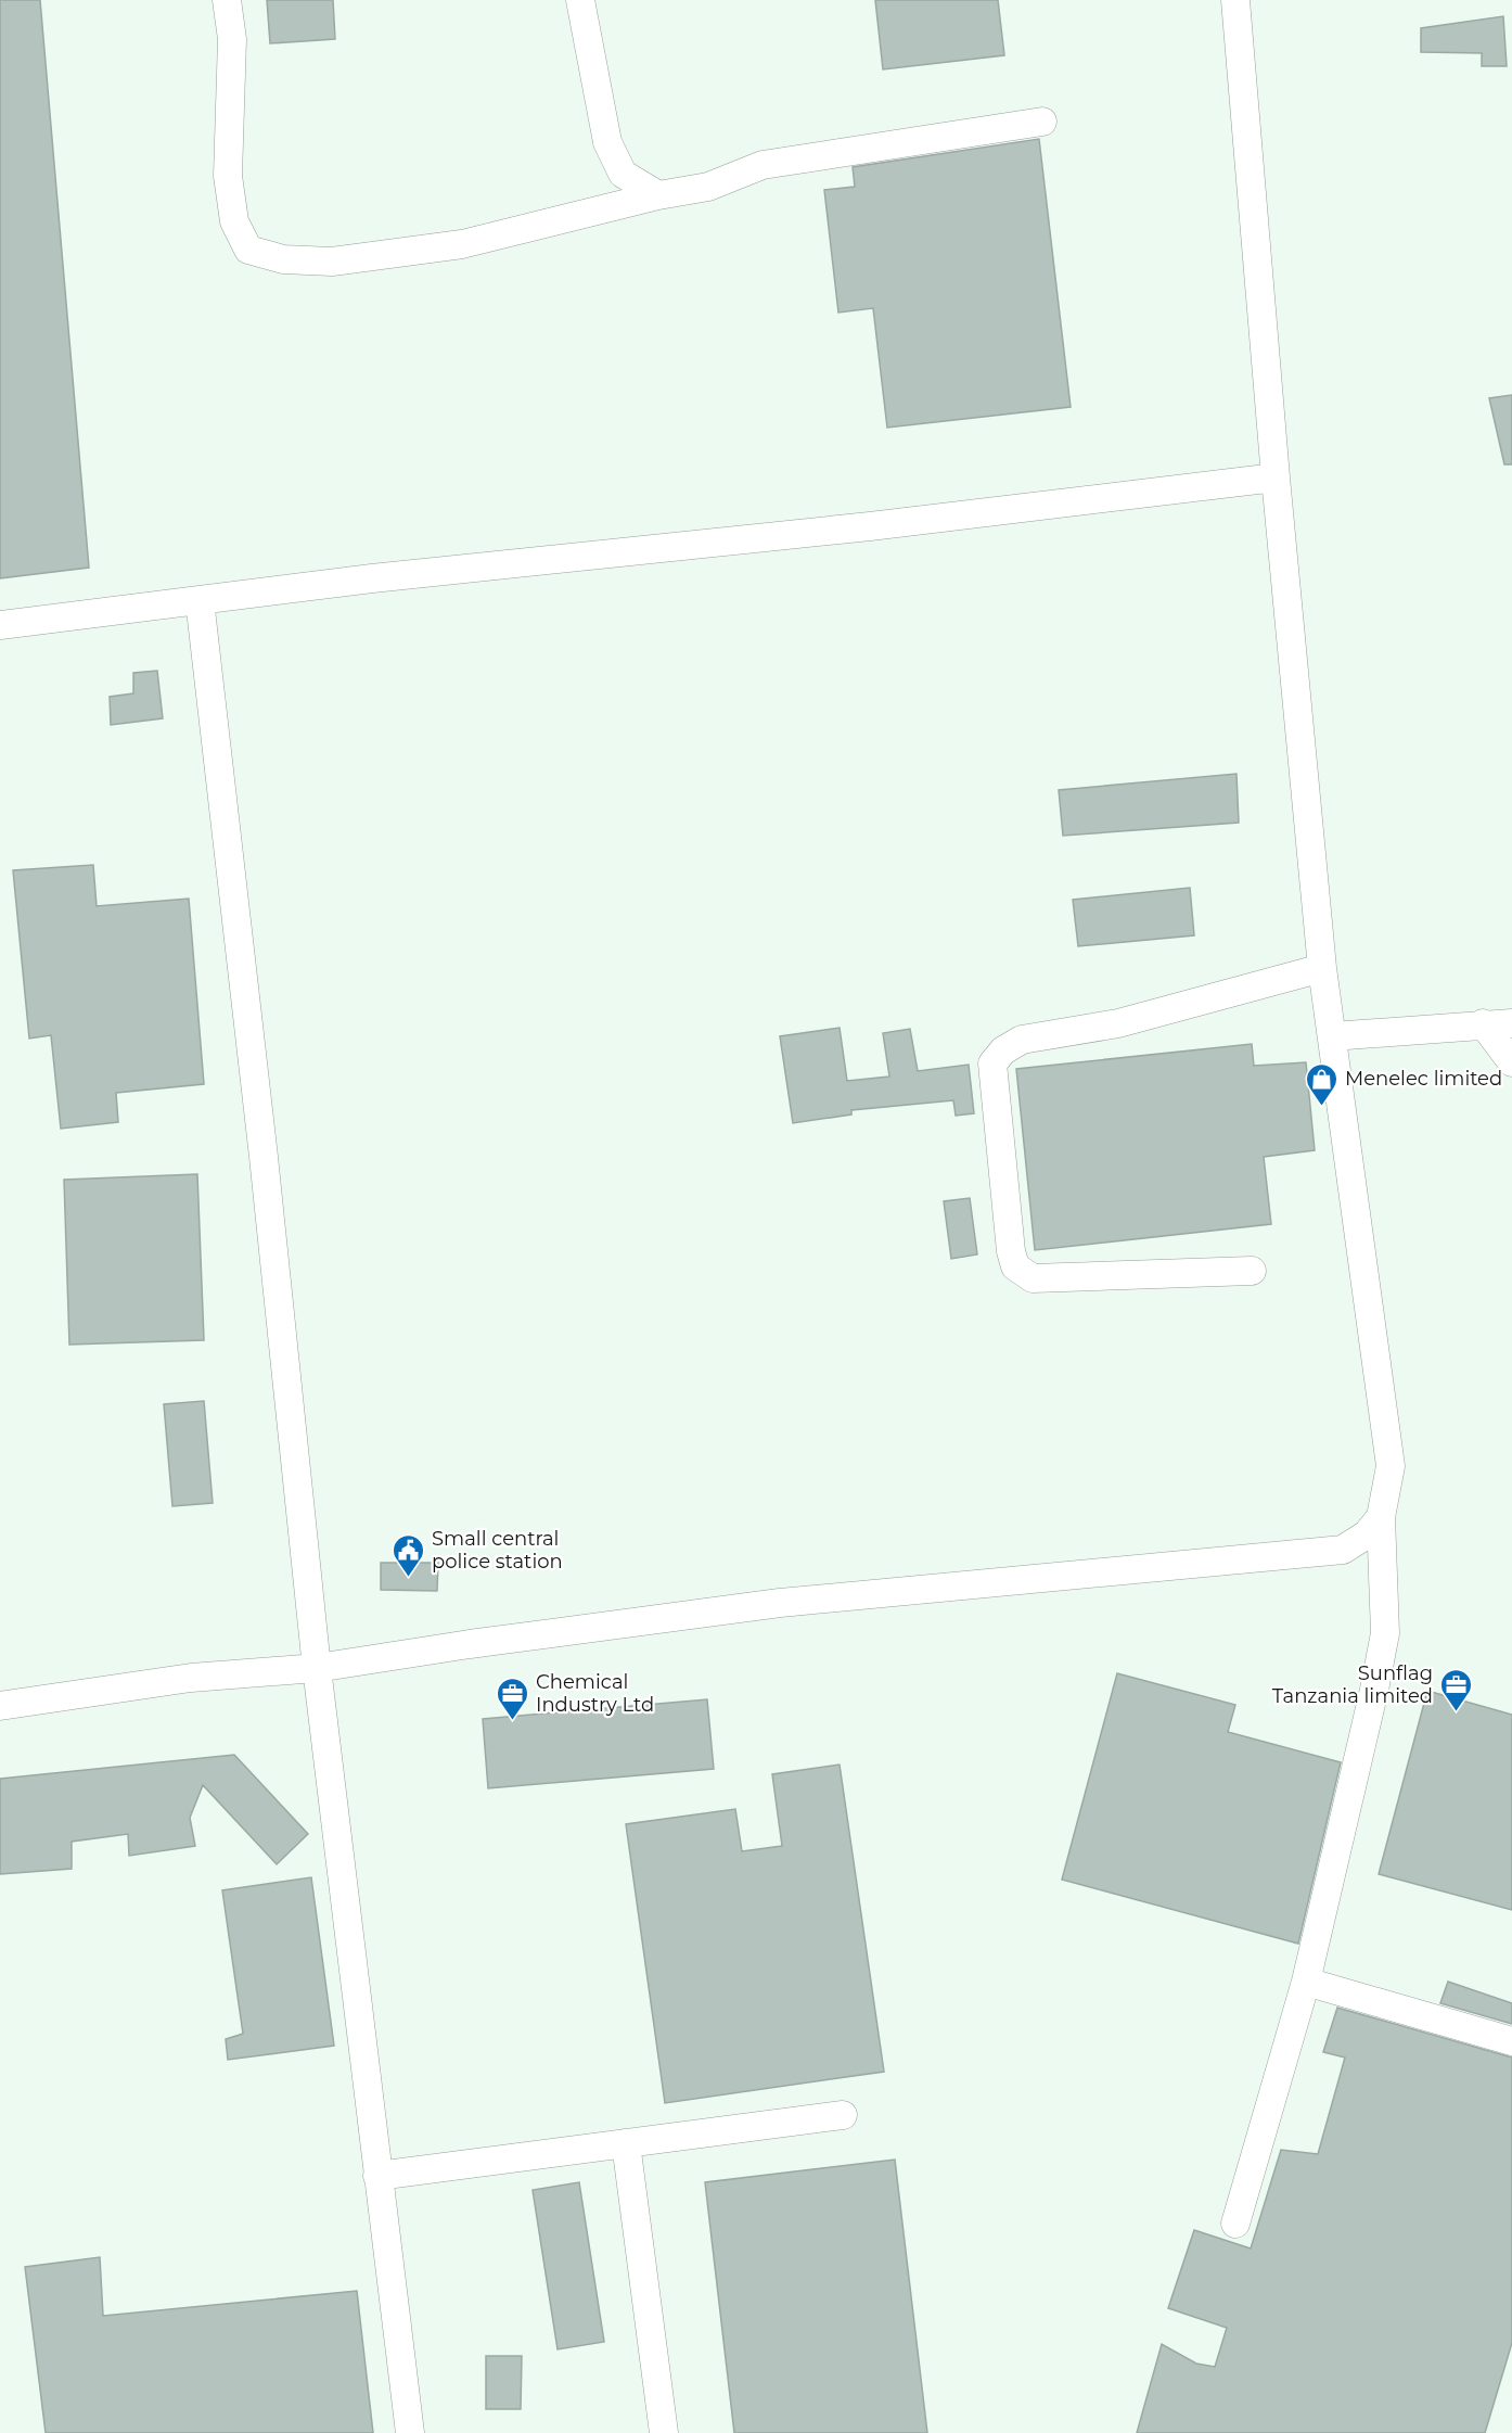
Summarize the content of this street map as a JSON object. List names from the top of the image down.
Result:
{
  "places": {
    "shop": ["Menelec limited"],
    "public building": ["Small central police station"],
    "office": ["Sunflag Tanzania limited", "Chemical Industry Ltd"]
  }
}
